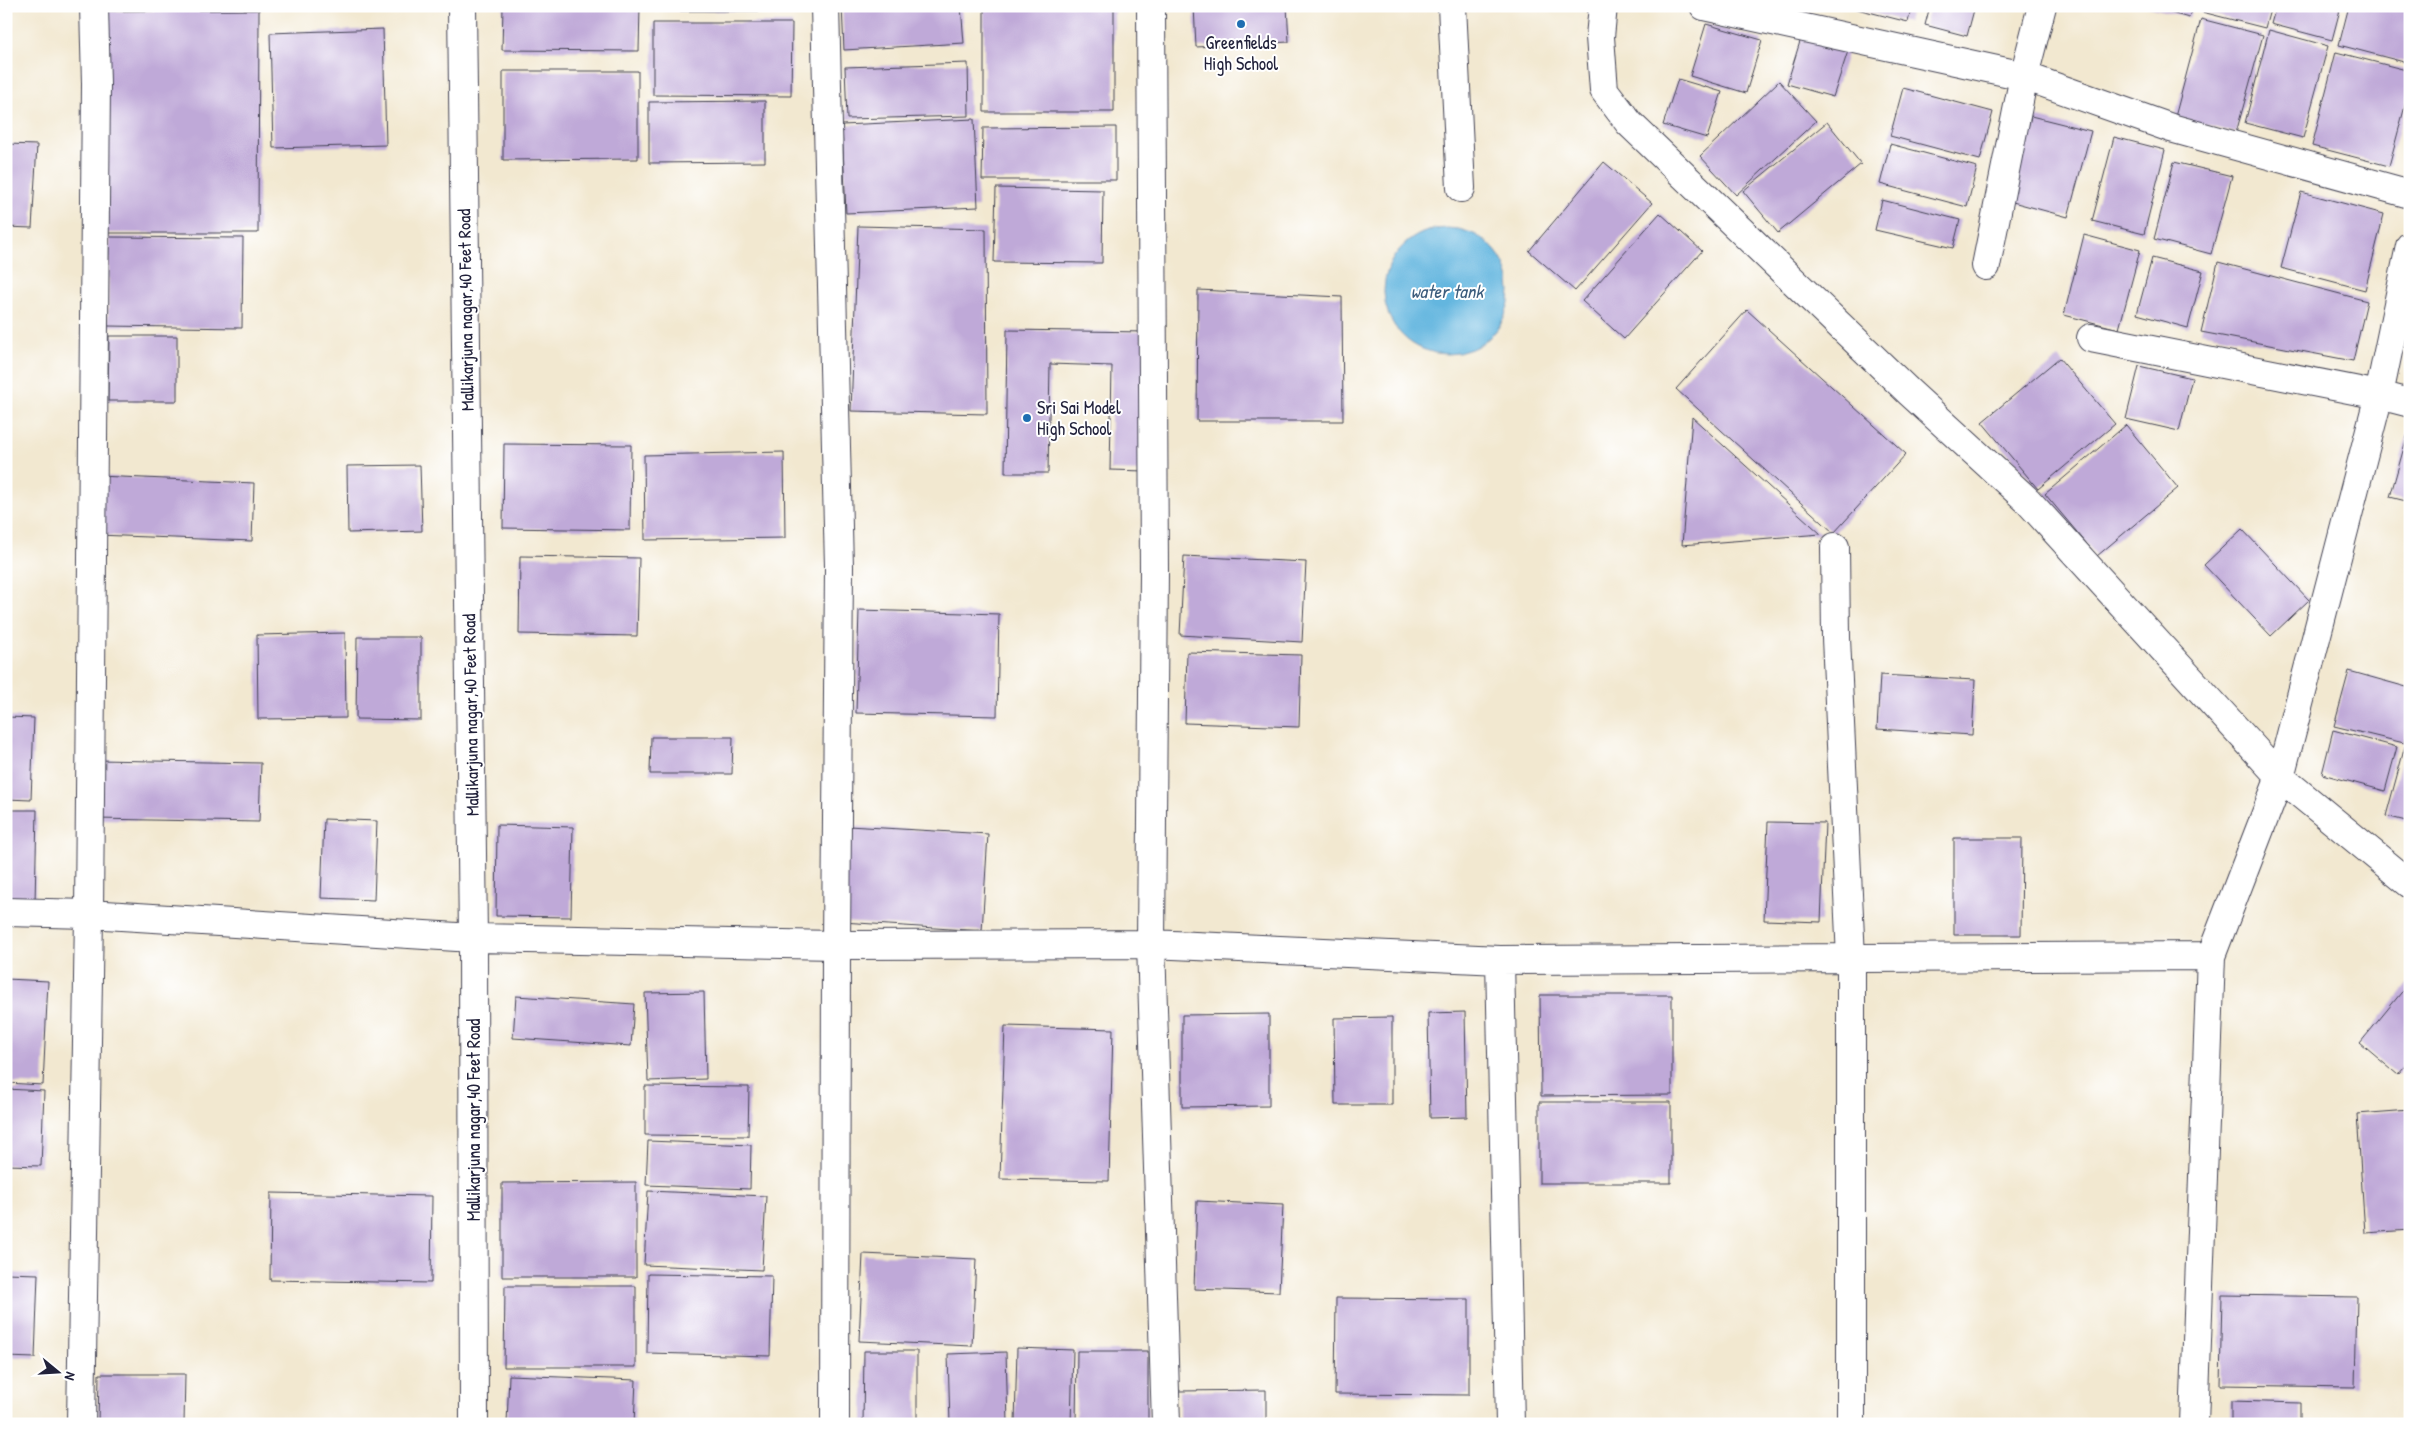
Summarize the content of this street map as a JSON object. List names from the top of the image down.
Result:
{
  "streets": {
    "street": ["Mallikarjuna nagar,40 Feet Road"]
  },
  "water": ["water tank"],
  "places": ["Greenfields High School", "Sri Sai Model High School"],
  "north": "right"
}
